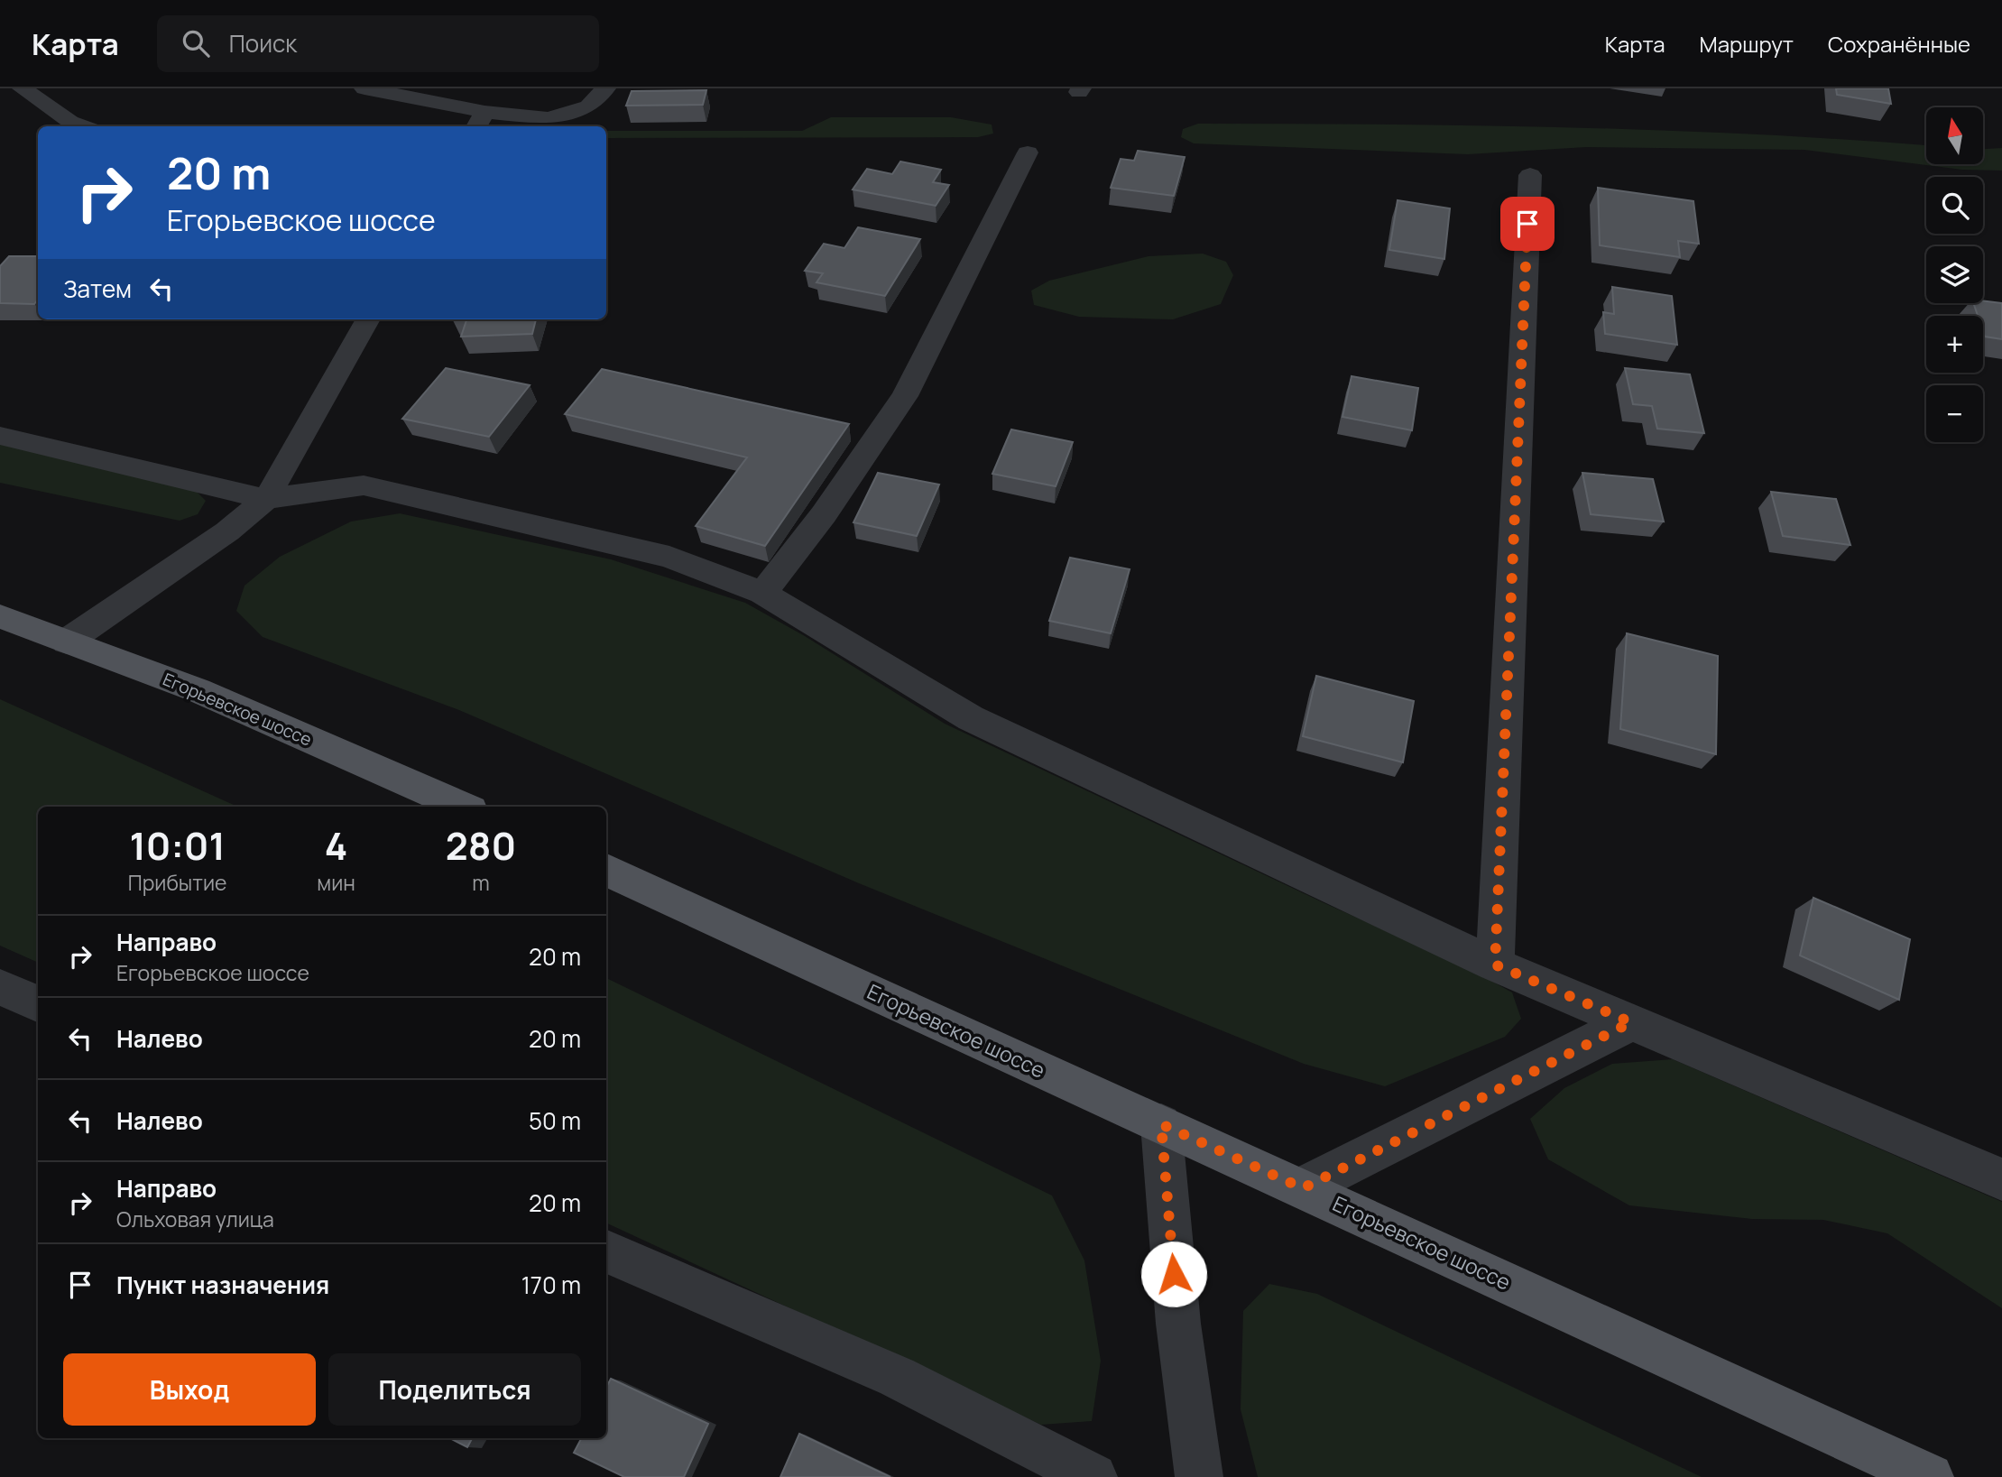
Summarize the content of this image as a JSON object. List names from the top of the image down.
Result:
{
  "streets": {
    "main road": ["Егорьевское шоссе"]
  },
  "north": "top",
  "page": {
    "header": "Карта",
    "search": "Поиск",
    "nav": ["Карта", "Маршрут", "Сохранённые"],
    "map_buttons": ["+", "−"],
    "turn": ["20 m", "Егорьевское шоссе"],
    "then": "Затем",
    "eta": [
      "10:01",
      "Прибытие",
      "4",
      "мин",
      "280",
      "m"
    ],
    "list": [
      {
        "name": "Направо",
        "note": "Егорьевское шоссе",
        "value": "20 m"
      },
      {
        "name": "Налево",
        "value": "20 m"
      },
      {
        "name": "Налево",
        "value": "50 m"
      },
      {
        "name": "Направо",
        "note": "Ольховая улица",
        "value": "20 m"
      },
      {
        "name": "Пункт назначения",
        "value": "170 m"
      }
    ],
    "buttons": ["Выход", "Поделиться"]
  }
}
